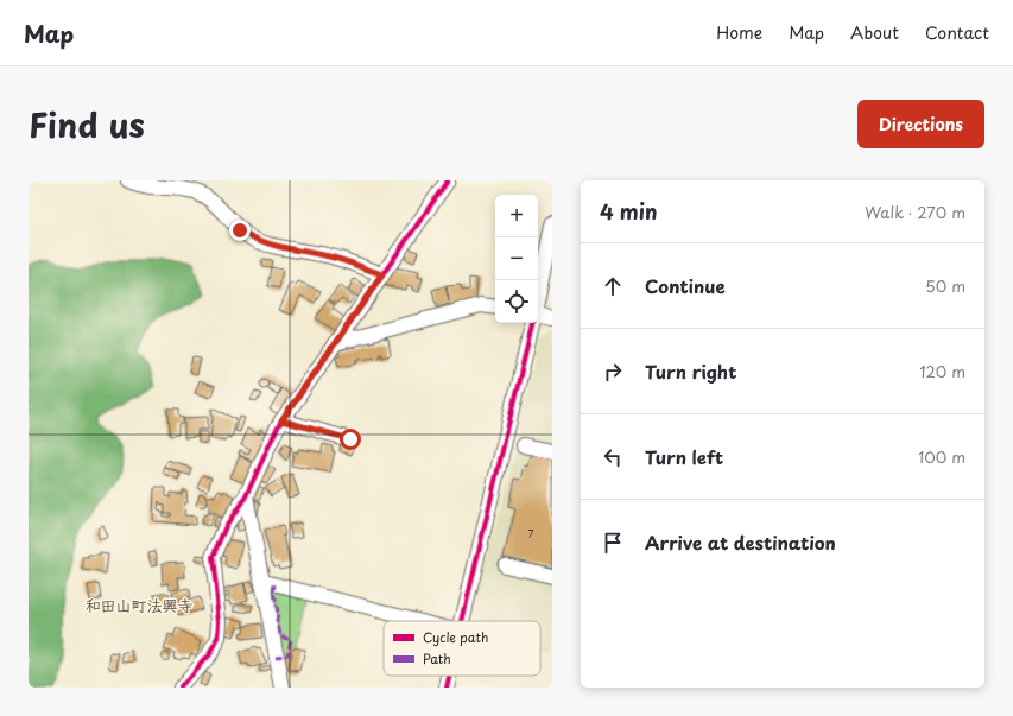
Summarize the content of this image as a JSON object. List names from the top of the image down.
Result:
{
  "districts": ["和田山町法興寺"],
  "house_numbers": ["7"],
  "legend": ["Cycle path", "Path"],
  "page": {
    "header": "Map",
    "nav": [
      "Home",
      "Map",
      "About",
      "Contact"
    ],
    "title": "Find us",
    "buttons": "Directions",
    "heading": ["4 min", "Walk · 270 m"],
    "map_buttons": ["+", "−"],
    "list": [
      ["Continue", "50 m"],
      ["Turn right", "120 m"],
      ["Turn left", "100 m"],
      "Arrive at destination"
    ]
  }
}
